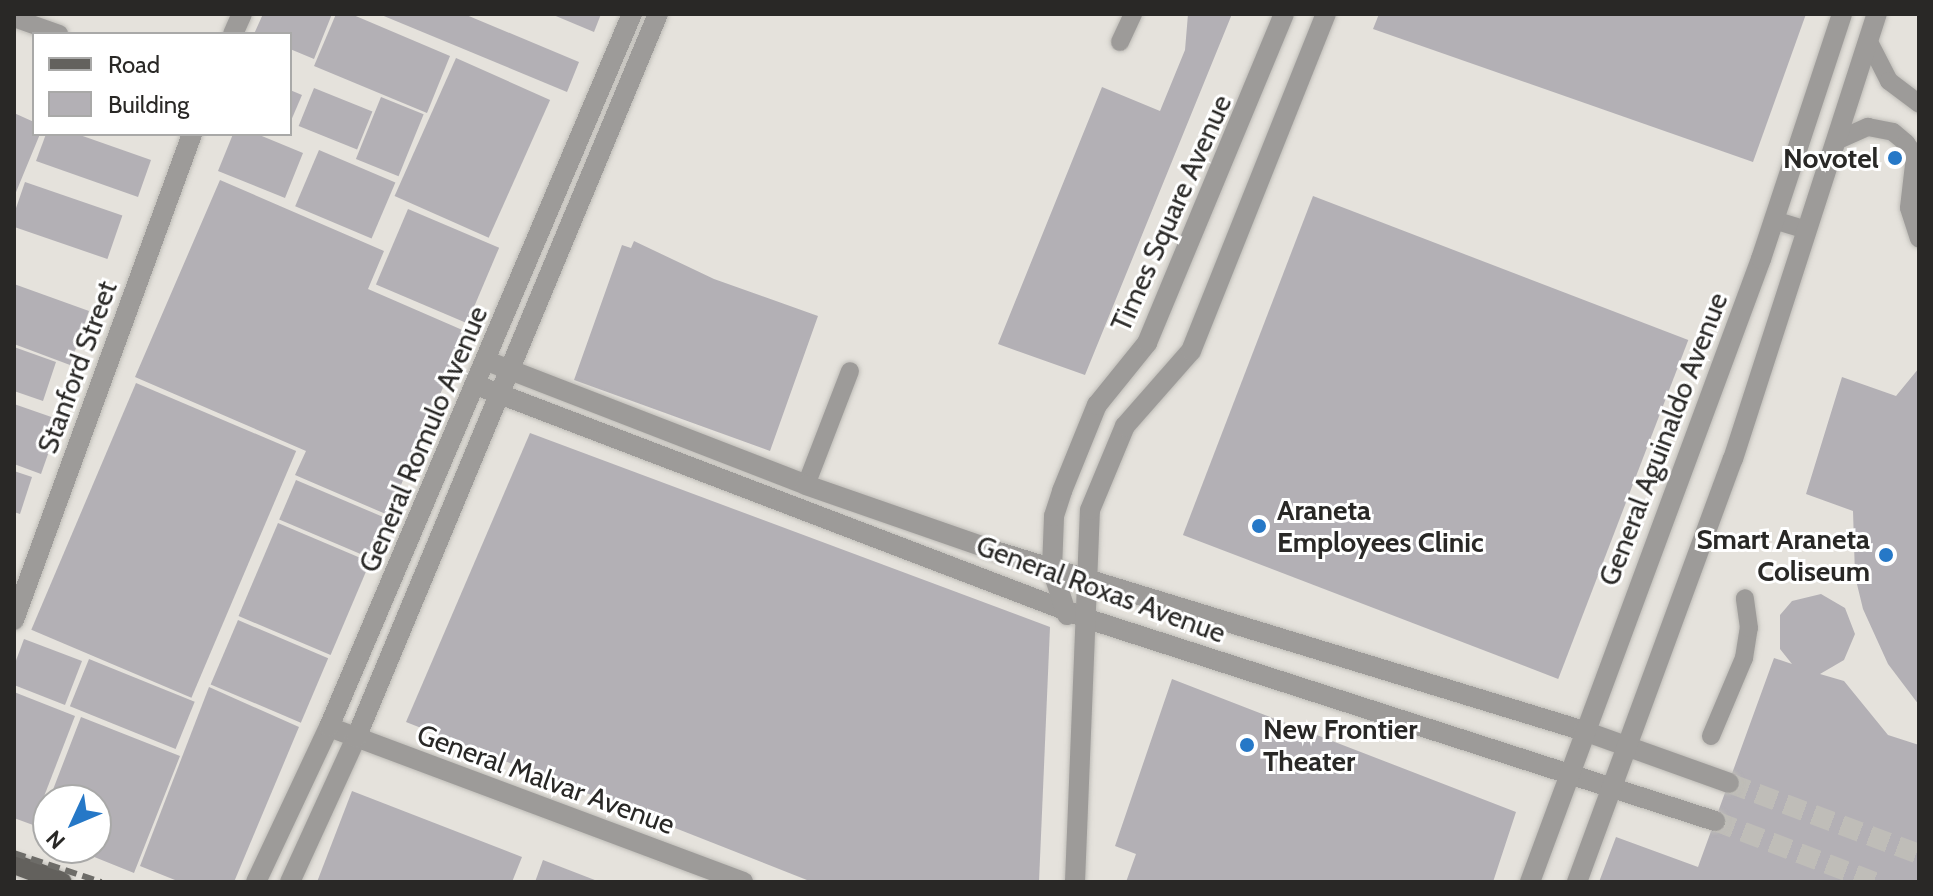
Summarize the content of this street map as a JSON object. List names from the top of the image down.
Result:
{
  "streets": {
    "street": [
      "Times Square Avenue",
      "Stanford Street",
      "General Romulo Avenue",
      "General Aguinaldo Avenue",
      "General Roxas Avenue",
      "General Malvar Avenue"
    ]
  },
  "crossings": [
    ["Times Square Avenue", "General Roxas Avenue"],
    ["General Romulo Avenue", "General Roxas Avenue"],
    ["General Romulo Avenue", "General Malvar Avenue"],
    ["General Aguinaldo Avenue", "General Roxas Avenue"]
  ],
  "places": [
    "Novotel",
    "Araneta Employees Clinic",
    "Smart Araneta Coliseum",
    "New Frontier Theater"
  ],
  "legend": ["Road", "Building"],
  "north": "bottom left"
}
